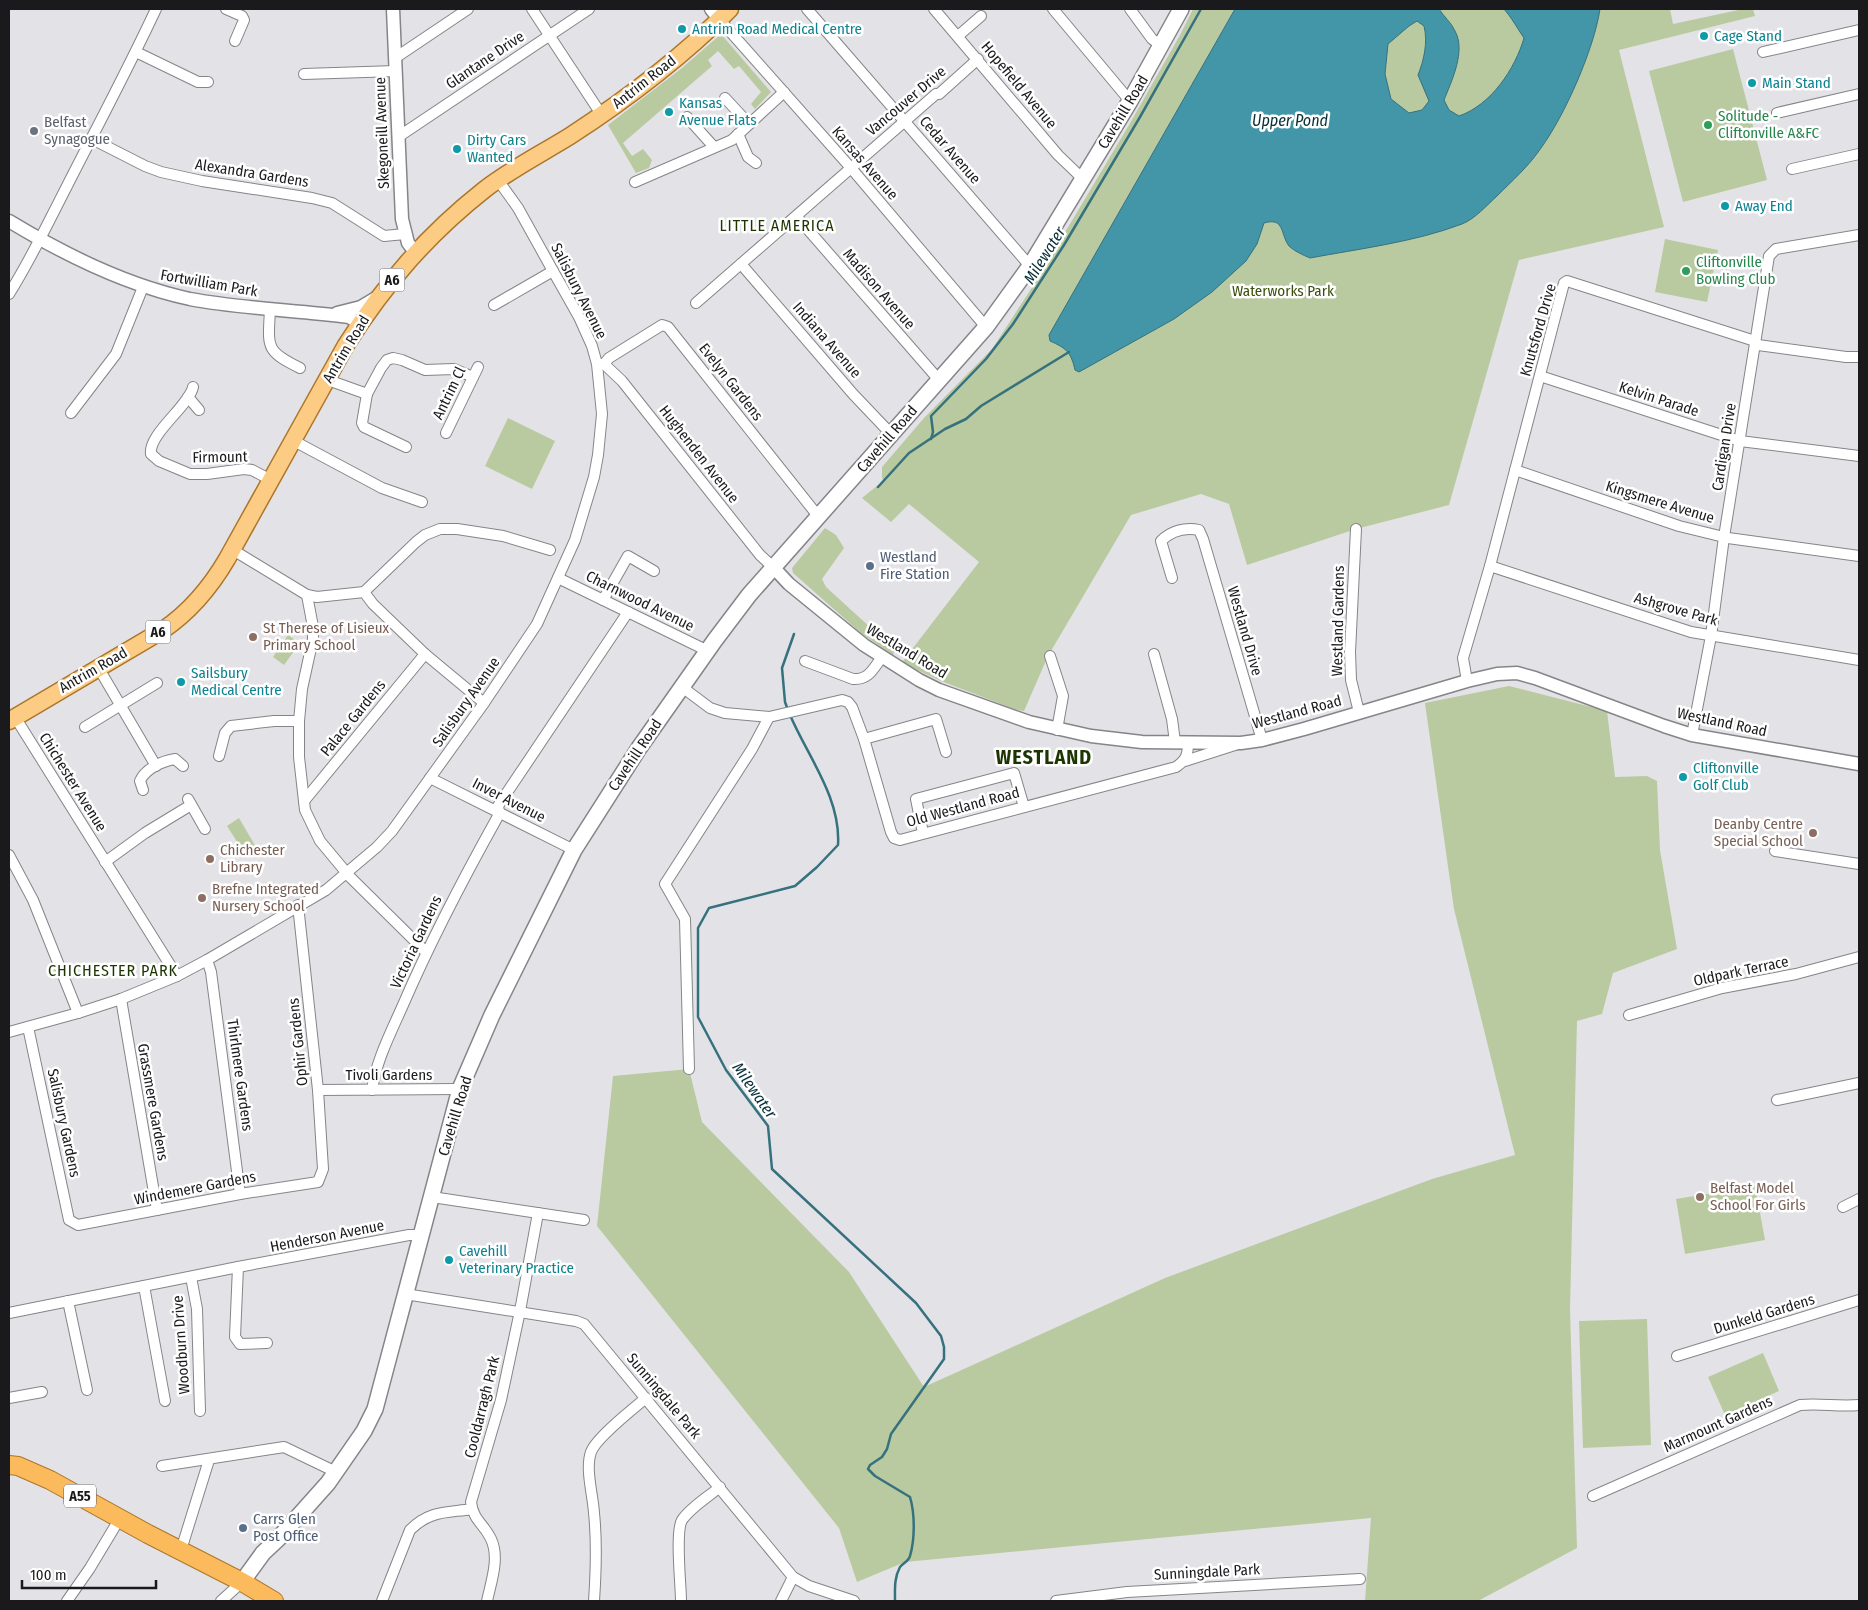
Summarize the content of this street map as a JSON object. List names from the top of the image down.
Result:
{
  "streets": {
    "highway": ["A55"],
    "main road": ["Antrim Road", "Cavehill Road", "A6"],
    "street": [
      "Glantane Drive",
      "Hopefield Avenue",
      "Vancouver Drive",
      "Skegoneill Avenue",
      "Cedar Avenue",
      "Kansas Avenue",
      "Alexandra Gardens",
      "Fortwilliam Park",
      "Madison Avenue",
      "Salisbury Avenue",
      "Knutsford Drive",
      "Indiana Avenue",
      "Evelyn Gardens",
      "Antrim Cl",
      "Kelvin Parade",
      "Cardigan Drive",
      "Hughenden Avenue",
      "Firmount",
      "Kingsmere Avenue",
      "Charnwood Avenue",
      "Ashgrove Park",
      "Westland Gardens",
      "Westland Drive",
      "Westland Road",
      "Palace Gardens",
      "Chichester Avenue",
      "Inver Avenue",
      "Old Westland Road",
      "Victoria Gardens",
      "Oldpark Terrace",
      "Ophir Gardens",
      "Thirlmere Gardens",
      "Tivoli Gardens",
      "Grassmere Gardens",
      "Salisbury Gardens",
      "Windemere Gardens",
      "Henderson Avenue",
      "Dunkeld Gardens",
      "Woodburn Drive",
      "Sunningdale Park",
      "Cooldarragh Park",
      "Marmount Gardens"
    ]
  },
  "crossings": [
    ["Glantane Drive", "Skegoneill Avenue"],
    ["Antrim Road", "Skegoneill Avenue"],
    ["Antrim Road", "Kansas Avenue"],
    ["Antrim Road", "Fortwilliam Park"],
    ["Antrim Road", "Salisbury Avenue"],
    ["Antrim Road", "Firmount"],
    ["Antrim Road", "Chichester Avenue"],
    ["Hopefield Avenue", "Vancouver Drive"],
    ["Hopefield Avenue", "Cavehill Road"],
    ["Vancouver Drive", "Cedar Avenue"],
    ["Vancouver Drive", "Kansas Avenue"],
    ["Vancouver Drive", "Madison Avenue"],
    ["Vancouver Drive", "Indiana Avenue"],
    ["Cavehill Road", "Cedar Avenue"],
    ["Cavehill Road", "Kansas Avenue"],
    ["Cavehill Road", "Madison Avenue"],
    ["Cavehill Road", "Indiana Avenue"],
    ["Cavehill Road", "Evelyn Gardens"],
    ["Cavehill Road", "Hughenden Avenue"],
    ["Cavehill Road", "Charnwood Avenue"],
    ["Cavehill Road", "Westland Road"],
    ["Cavehill Road", "Inver Avenue"],
    ["Cavehill Road", "Old Westland Road"],
    ["Cavehill Road", "Tivoli Gardens"],
    ["Cavehill Road", "Henderson Avenue"],
    ["Cavehill Road", "Sunningdale Park"],
    ["Cavehill Road", "A55"],
    ["Skegoneill Avenue", "Alexandra Gardens"],
    ["Salisbury Avenue", "Evelyn Gardens"],
    ["Salisbury Avenue", "Hughenden Avenue"],
    ["Salisbury Avenue", "Charnwood Avenue"],
    ["Salisbury Avenue", "Chichester Avenue"],
    ["Salisbury Avenue", "Inver Avenue"],
    ["Salisbury Avenue", "Ophir Gardens"],
    ["Salisbury Avenue", "Thirlmere Gardens"],
    ["Salisbury Avenue", "Grassmere Gardens"],
    ["Salisbury Avenue", "Salisbury Gardens"],
    ["Knutsford Drive", "Kelvin Parade"],
    ["Knutsford Drive", "Cardigan Drive"],
    ["Knutsford Drive", "Kingsmere Avenue"],
    ["Knutsford Drive", "Ashgrove Park"],
    ["Knutsford Drive", "Westland Road"],
    ["Evelyn Gardens", "Hughenden Avenue"],
    ["Kelvin Parade", "Cardigan Drive"],
    ["Cardigan Drive", "Kingsmere Avenue"],
    ["Cardigan Drive", "Ashgrove Park"],
    ["Cardigan Drive", "Westland Road"],
    ["Hughenden Avenue", "Westland Road"],
    ["Charnwood Avenue", "Victoria Gardens"],
    ["Westland Gardens", "Westland Road"],
    ["Westland Drive", "Westland Road"],
    ["Westland Road", "Old Westland Road"],
    ["Inver Avenue", "Victoria Gardens"],
    ["Victoria Gardens", "Tivoli Gardens"],
    ["Ophir Gardens", "Tivoli Gardens"],
    ["Ophir Gardens", "Windemere Gardens"],
    ["Thirlmere Gardens", "Windemere Gardens"],
    ["Grassmere Gardens", "Windemere Gardens"],
    ["Salisbury Gardens", "Windemere Gardens"],
    ["Henderson Avenue", "Woodburn Drive"],
    ["Sunningdale Park", "Cooldarragh Park"]
  ],
  "districts": ["LITTLE AMERICA", "WESTLAND", "CHICHESTER PARK"],
  "water": ["Upper Pond", "Milewater"],
  "parks": ["Waterworks Park"],
  "places": [
    "Antrim Road Medical Centre",
    "Cage Stand",
    "Main Stand",
    "Kansas Avenue Flats",
    "Solitude - Cliftonville A&FC",
    "Belfast Synagogue",
    "Dirty Cars Wanted",
    "Away End",
    "Cliftonville Bowling Club",
    "Westland Fire Station",
    "St Therese of Lisieux Primary School",
    "Sailsbury Medical Centre",
    "Cliftonville Golf Club",
    "Deanby Centre Special School",
    "Chichester Library",
    "Brefne Integrated Nursery School",
    "Belfast Model School For Girls",
    "Cavehill Veterinary Practice",
    "Carrs Glen Post Office"
  ],
  "scale_bar": "100 m"
}
